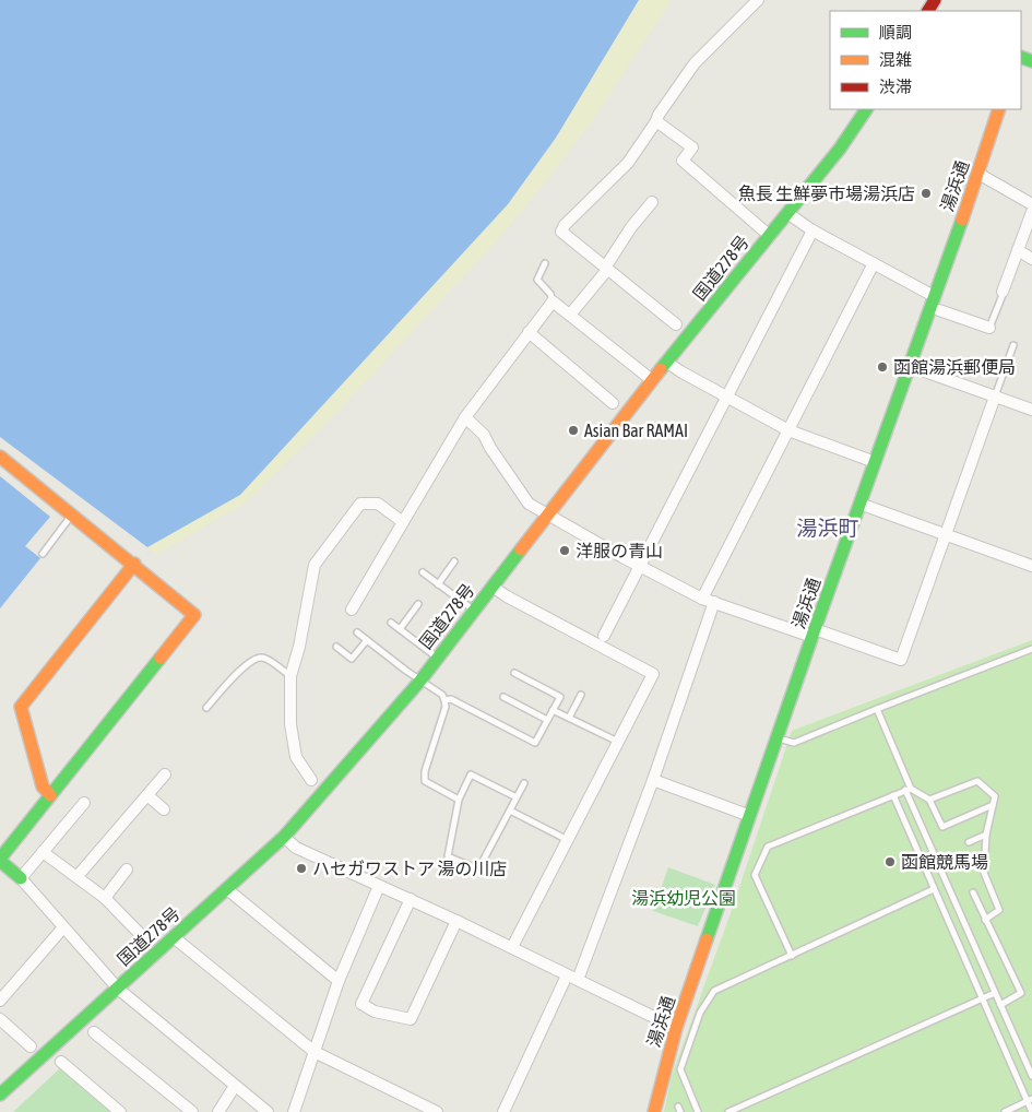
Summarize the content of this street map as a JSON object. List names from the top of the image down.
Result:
{
  "streets": {
    "main road": ["湯浜通", "国道278号"]
  },
  "districts": ["湯浜町"],
  "parks": ["湯浜幼児公園"],
  "places": [
    "魚長 生鮮夢市場湯浜店",
    "函館湯浜郵便局",
    "Asian Bar RAMAI",
    "洋服の青山",
    "函館競馬場",
    "ハセガワストア 湯の川店"
  ],
  "legend": ["順調", "混雑", "渋滞"]
}
